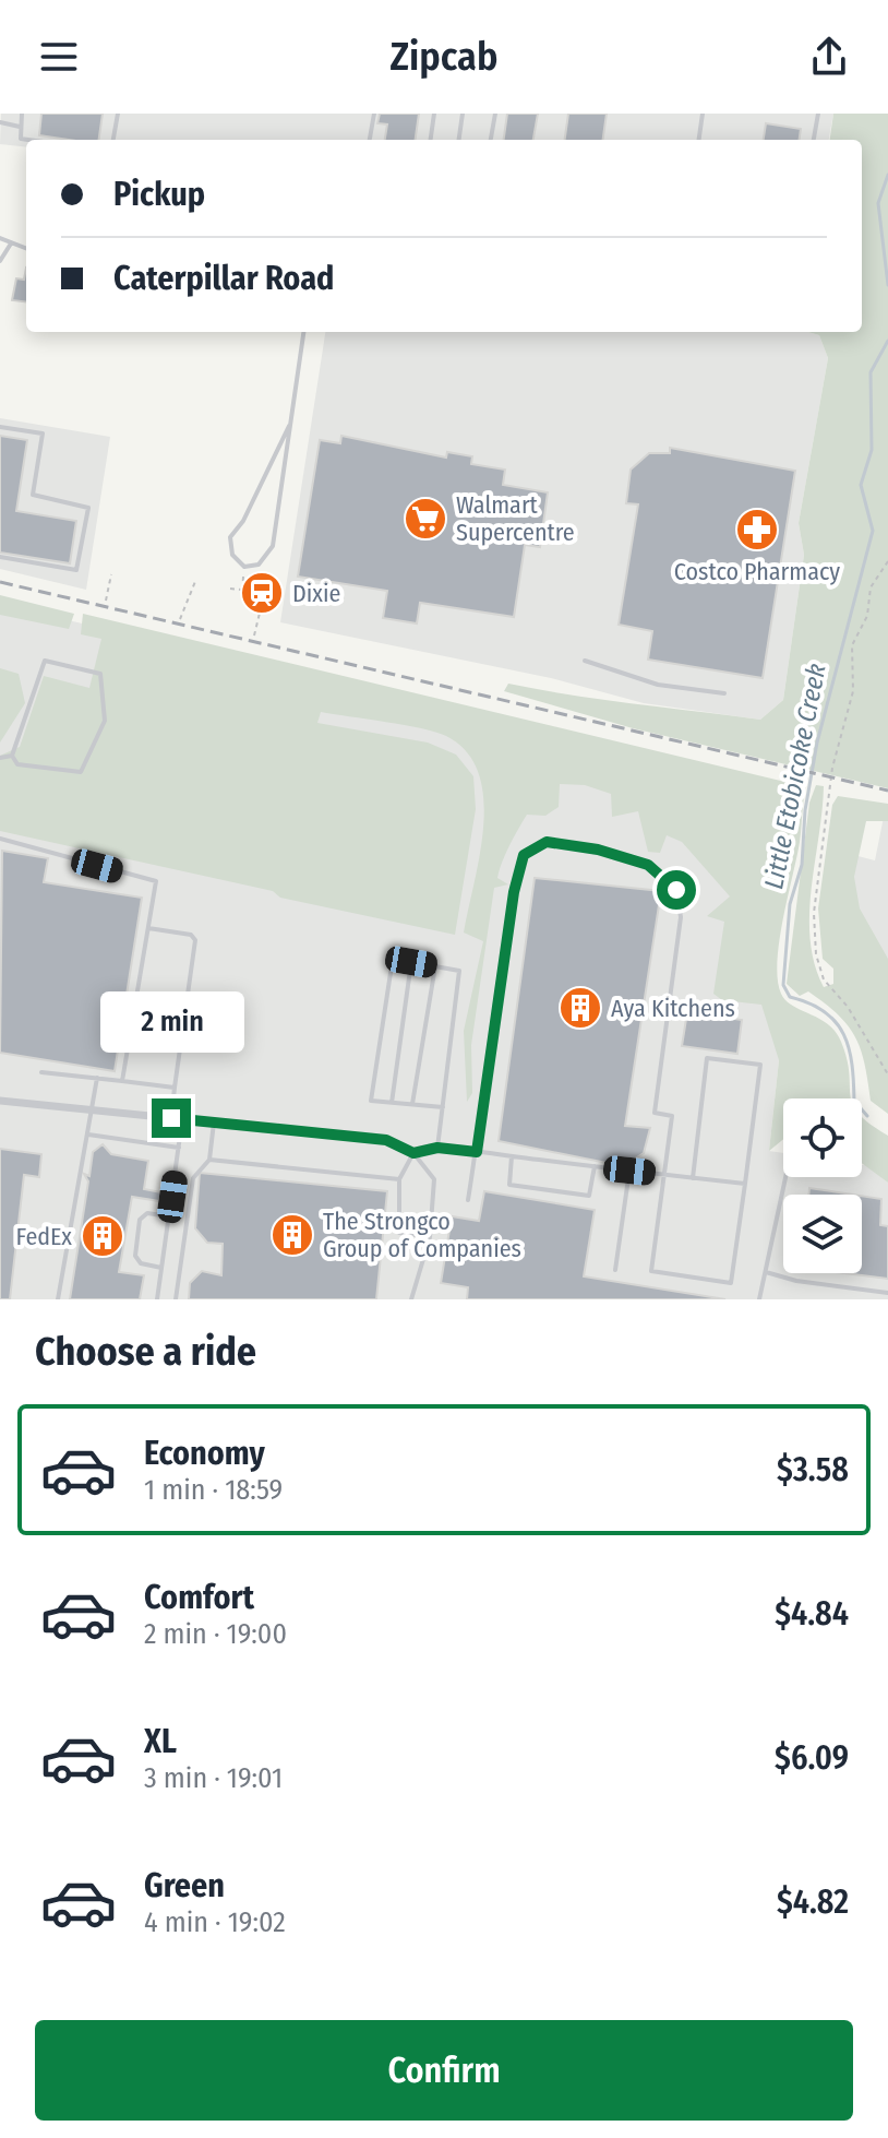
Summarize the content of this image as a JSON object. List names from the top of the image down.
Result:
{
  "water": ["Little Etobicoke Creek"],
  "places": {
    "supermarket": ["Walmart Supercentre"],
    "pharmacy": ["Costco Pharmacy"],
    "station": ["Dixie"],
    "building": ["Aya Kitchens", "The Strongco Group of Companies", "FedEx"]
  },
  "page": {
    "header": "Zipcab",
    "banner": ["Pickup", "Caterpillar Road"],
    "bubble": "2 min",
    "heading": "Choose a ride",
    "list": [
      {
        "name": "Economy",
        "note": "1 min · 18:59",
        "value": "$3.58"
      },
      {
        "name": "Comfort",
        "note": "2 min · 19:00",
        "value": "$4.84"
      },
      {
        "name": "XL",
        "note": "3 min · 19:01",
        "value": "$6.09"
      },
      {
        "name": "Green",
        "note": "4 min · 19:02",
        "value": "$4.82"
      }
    ],
    "buttons": "Confirm"
  }
}
